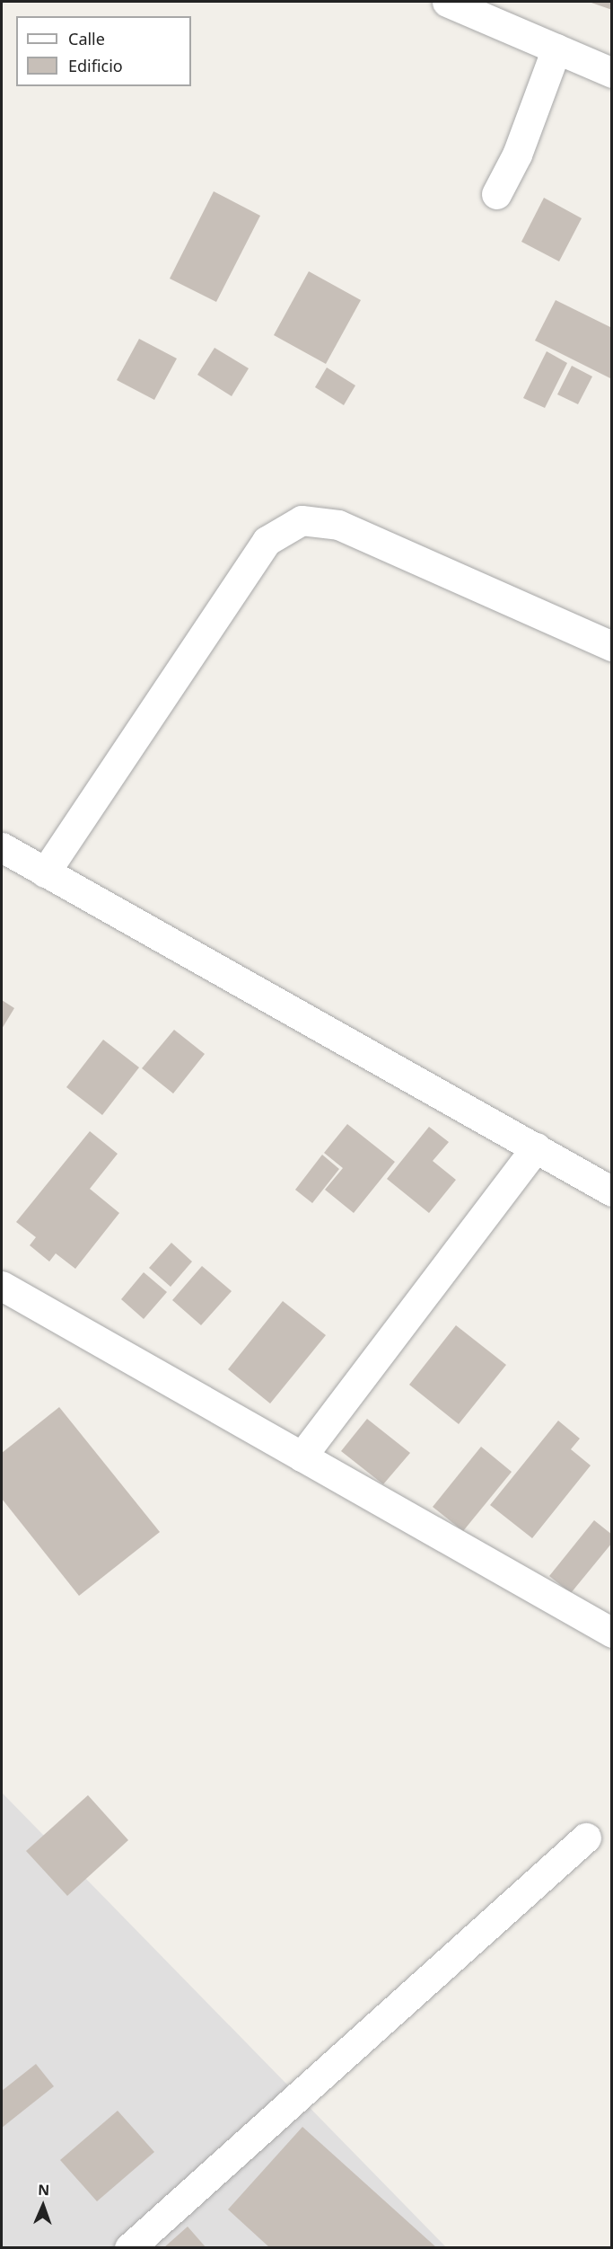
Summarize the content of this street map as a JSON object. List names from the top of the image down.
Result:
{
  "legend": ["Calle", "Edificio"],
  "north": "top"
}
